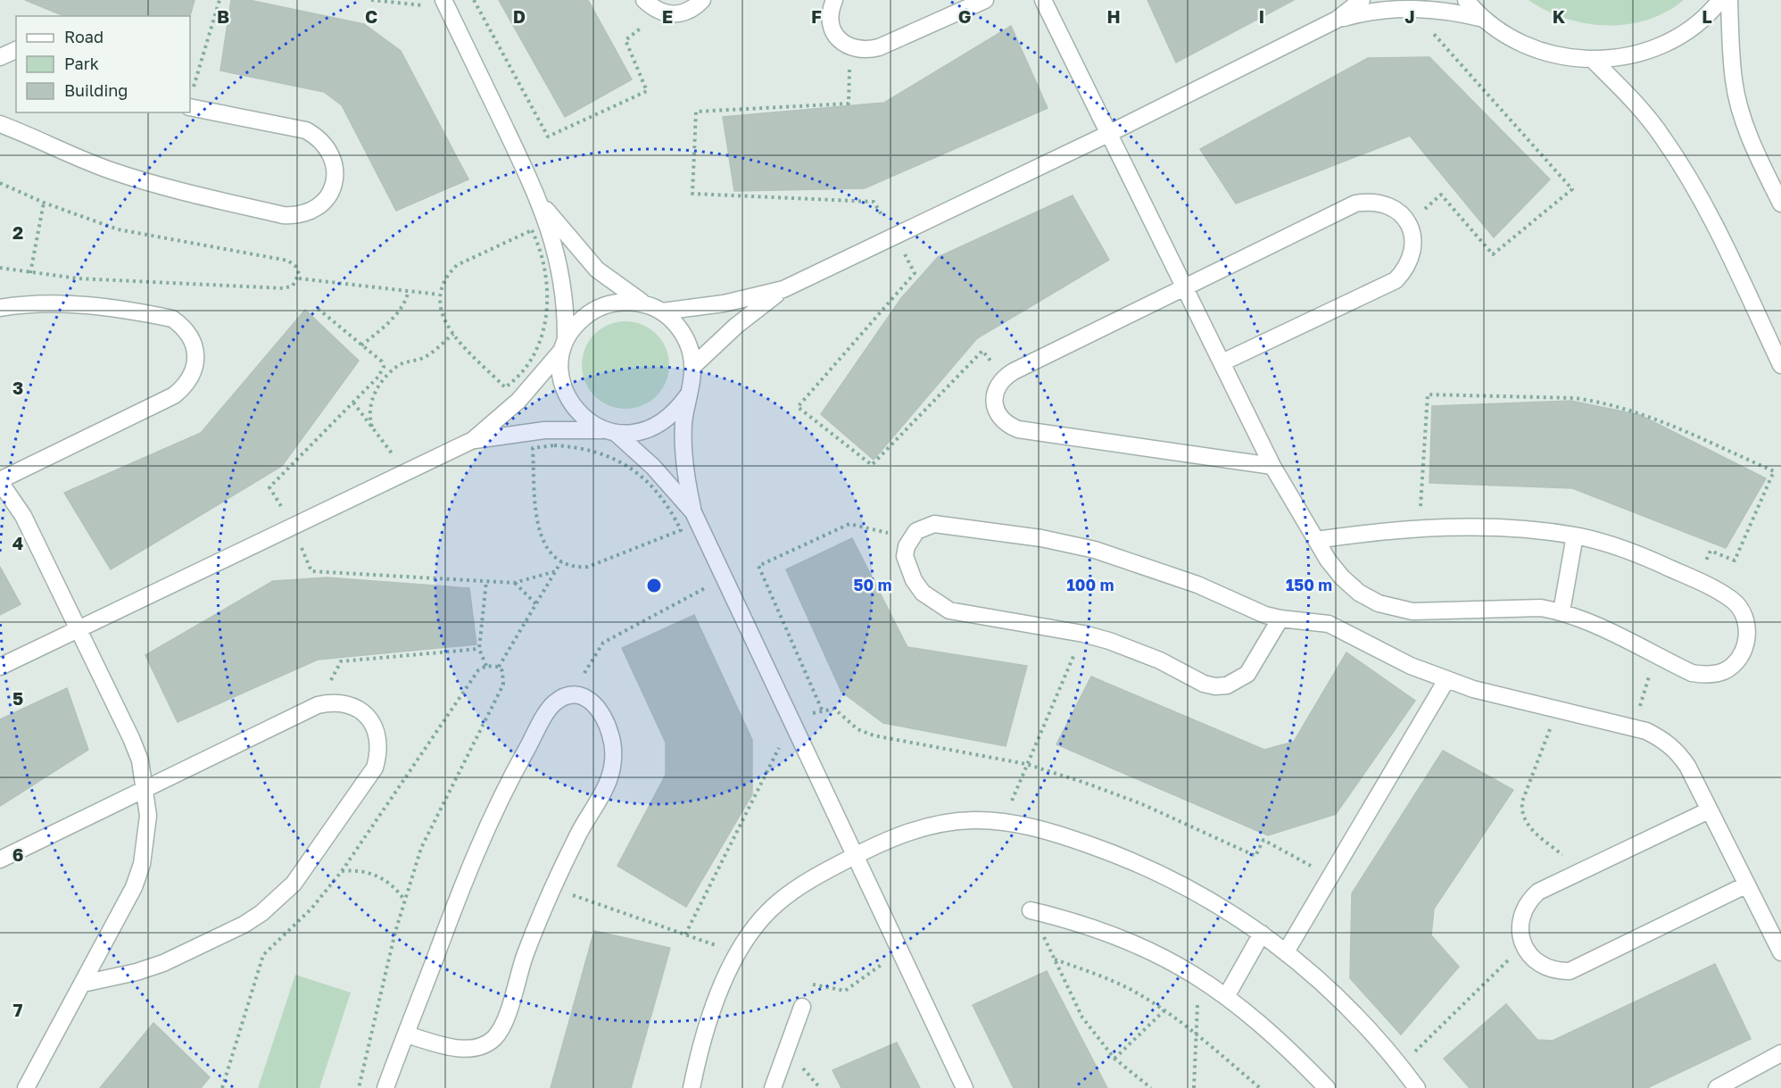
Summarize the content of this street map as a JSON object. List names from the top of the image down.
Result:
{
  "legend": ["Road", "Park", "Building"],
  "grid": {
    "columns": [
      "B",
      "C",
      "D",
      "E",
      "F",
      "G",
      "H",
      "I",
      "J",
      "K",
      "L"
    ],
    "rows": [
      "2",
      "3",
      "4",
      "5",
      "6",
      "7"
    ]
  },
  "rings": ["50 m", "100 m", "150 m"]
}
